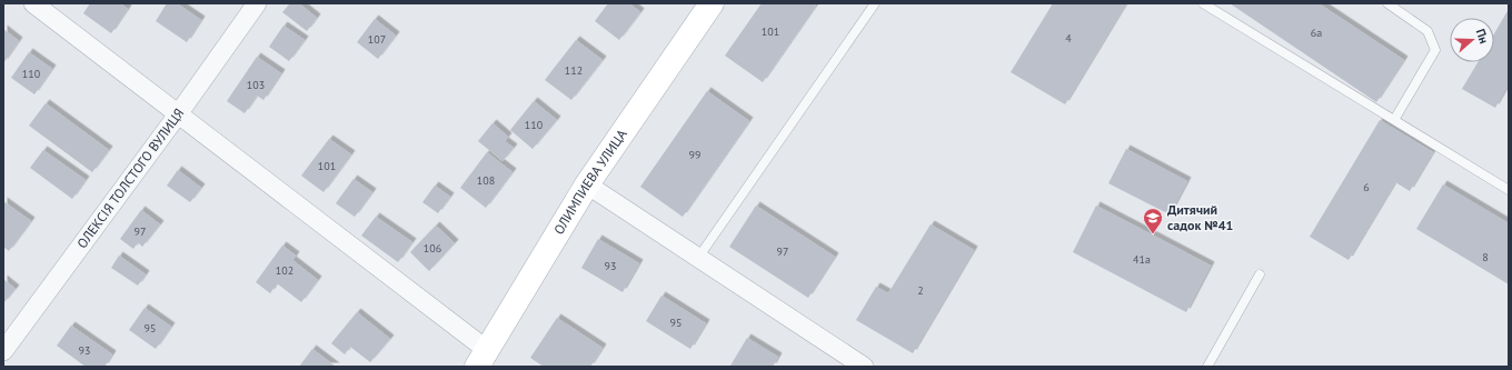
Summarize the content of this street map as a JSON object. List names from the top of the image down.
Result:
{
  "streets": {
    "main road": ["ОЛИМПИЕВА УЛИЦА"],
    "street": ["ОЛЕКСІЯ ТОЛСТОГО ВУЛИЦЯ"]
  },
  "places": {
    "school or university": ["Дитячий садок №41"]
  },
  "house_numbers": [
    "101",
    "6а",
    "4",
    "107",
    "112",
    "110",
    "103",
    "110",
    "99",
    "101",
    "108",
    "6",
    "97",
    "106",
    "97",
    "8",
    "41а",
    "93",
    "102",
    "2",
    "95",
    "95",
    "93"
  ],
  "north": "right"
}
